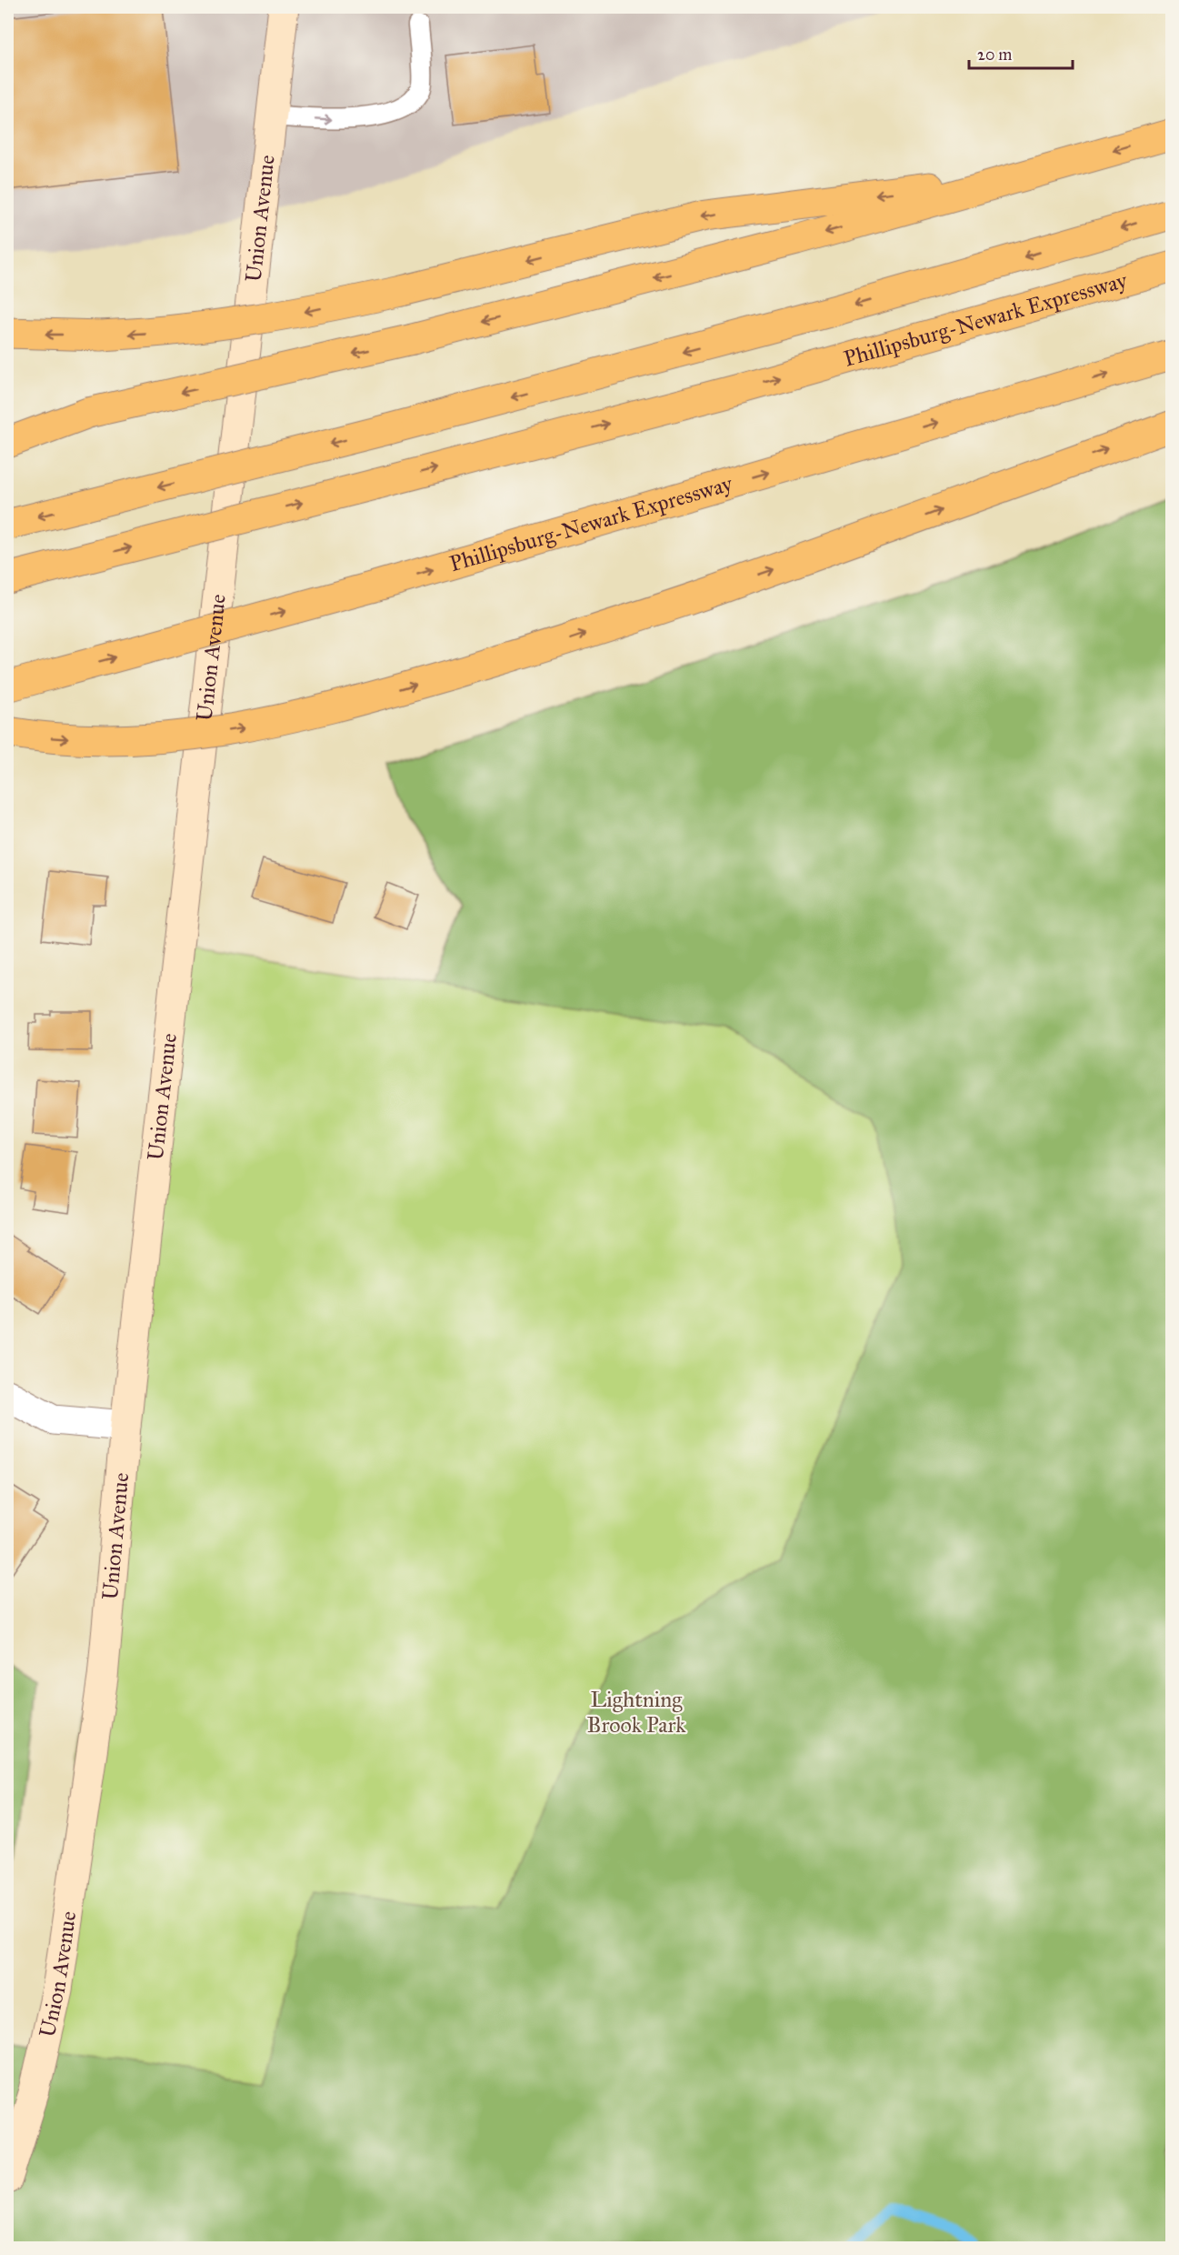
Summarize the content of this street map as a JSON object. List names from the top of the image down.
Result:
{
  "streets": {
    "highway": ["Phillipsburg-Newark Expressway"],
    "street": ["Union Avenue"]
  },
  "parks": ["Lightning Brook Park"],
  "scale_bar": "20 m"
}
